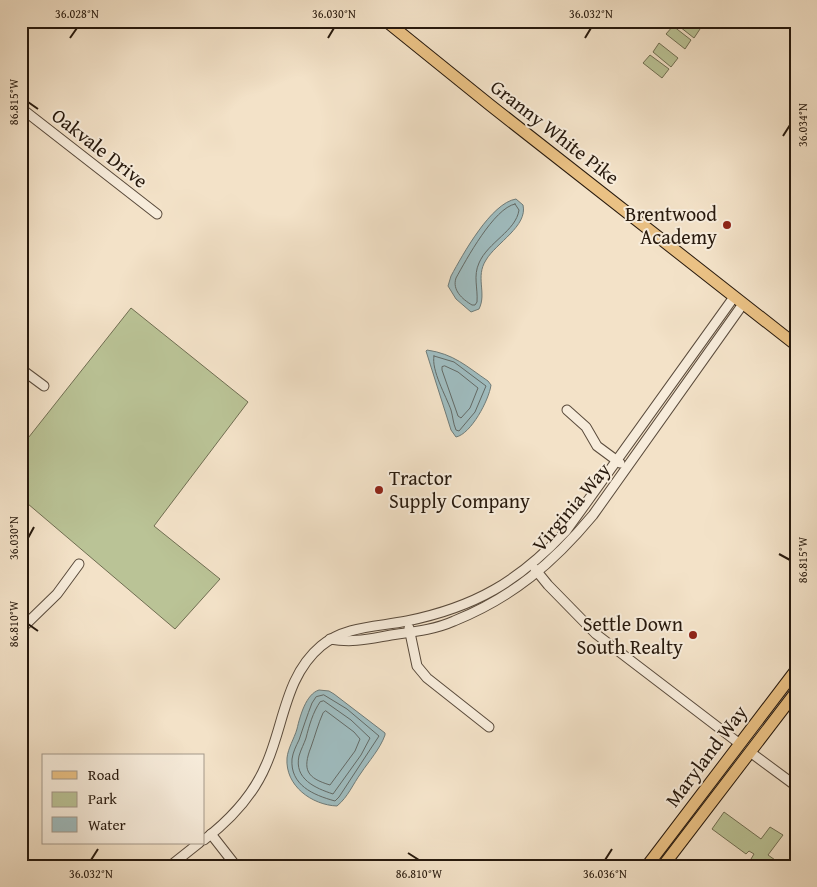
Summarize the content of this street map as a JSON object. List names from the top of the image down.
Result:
{
  "streets": {
    "main road": ["Granny White Pike", "Maryland Way"],
    "street": ["Oakvale Drive", "Virginia Way"]
  },
  "crossings": [
    ["Granny White Pike", "Virginia Way"]
  ],
  "places": ["Brentwood Academy", "Tractor Supply Company", "Settle Down South Realty"],
  "legend": ["Road", "Park", "Water"],
  "coordinates": [
    "36.028°N",
    "36.030°N",
    "36.032°N",
    "86.815°W",
    "36.034°N",
    "86.810°W",
    "36.036°N"
  ]
}
